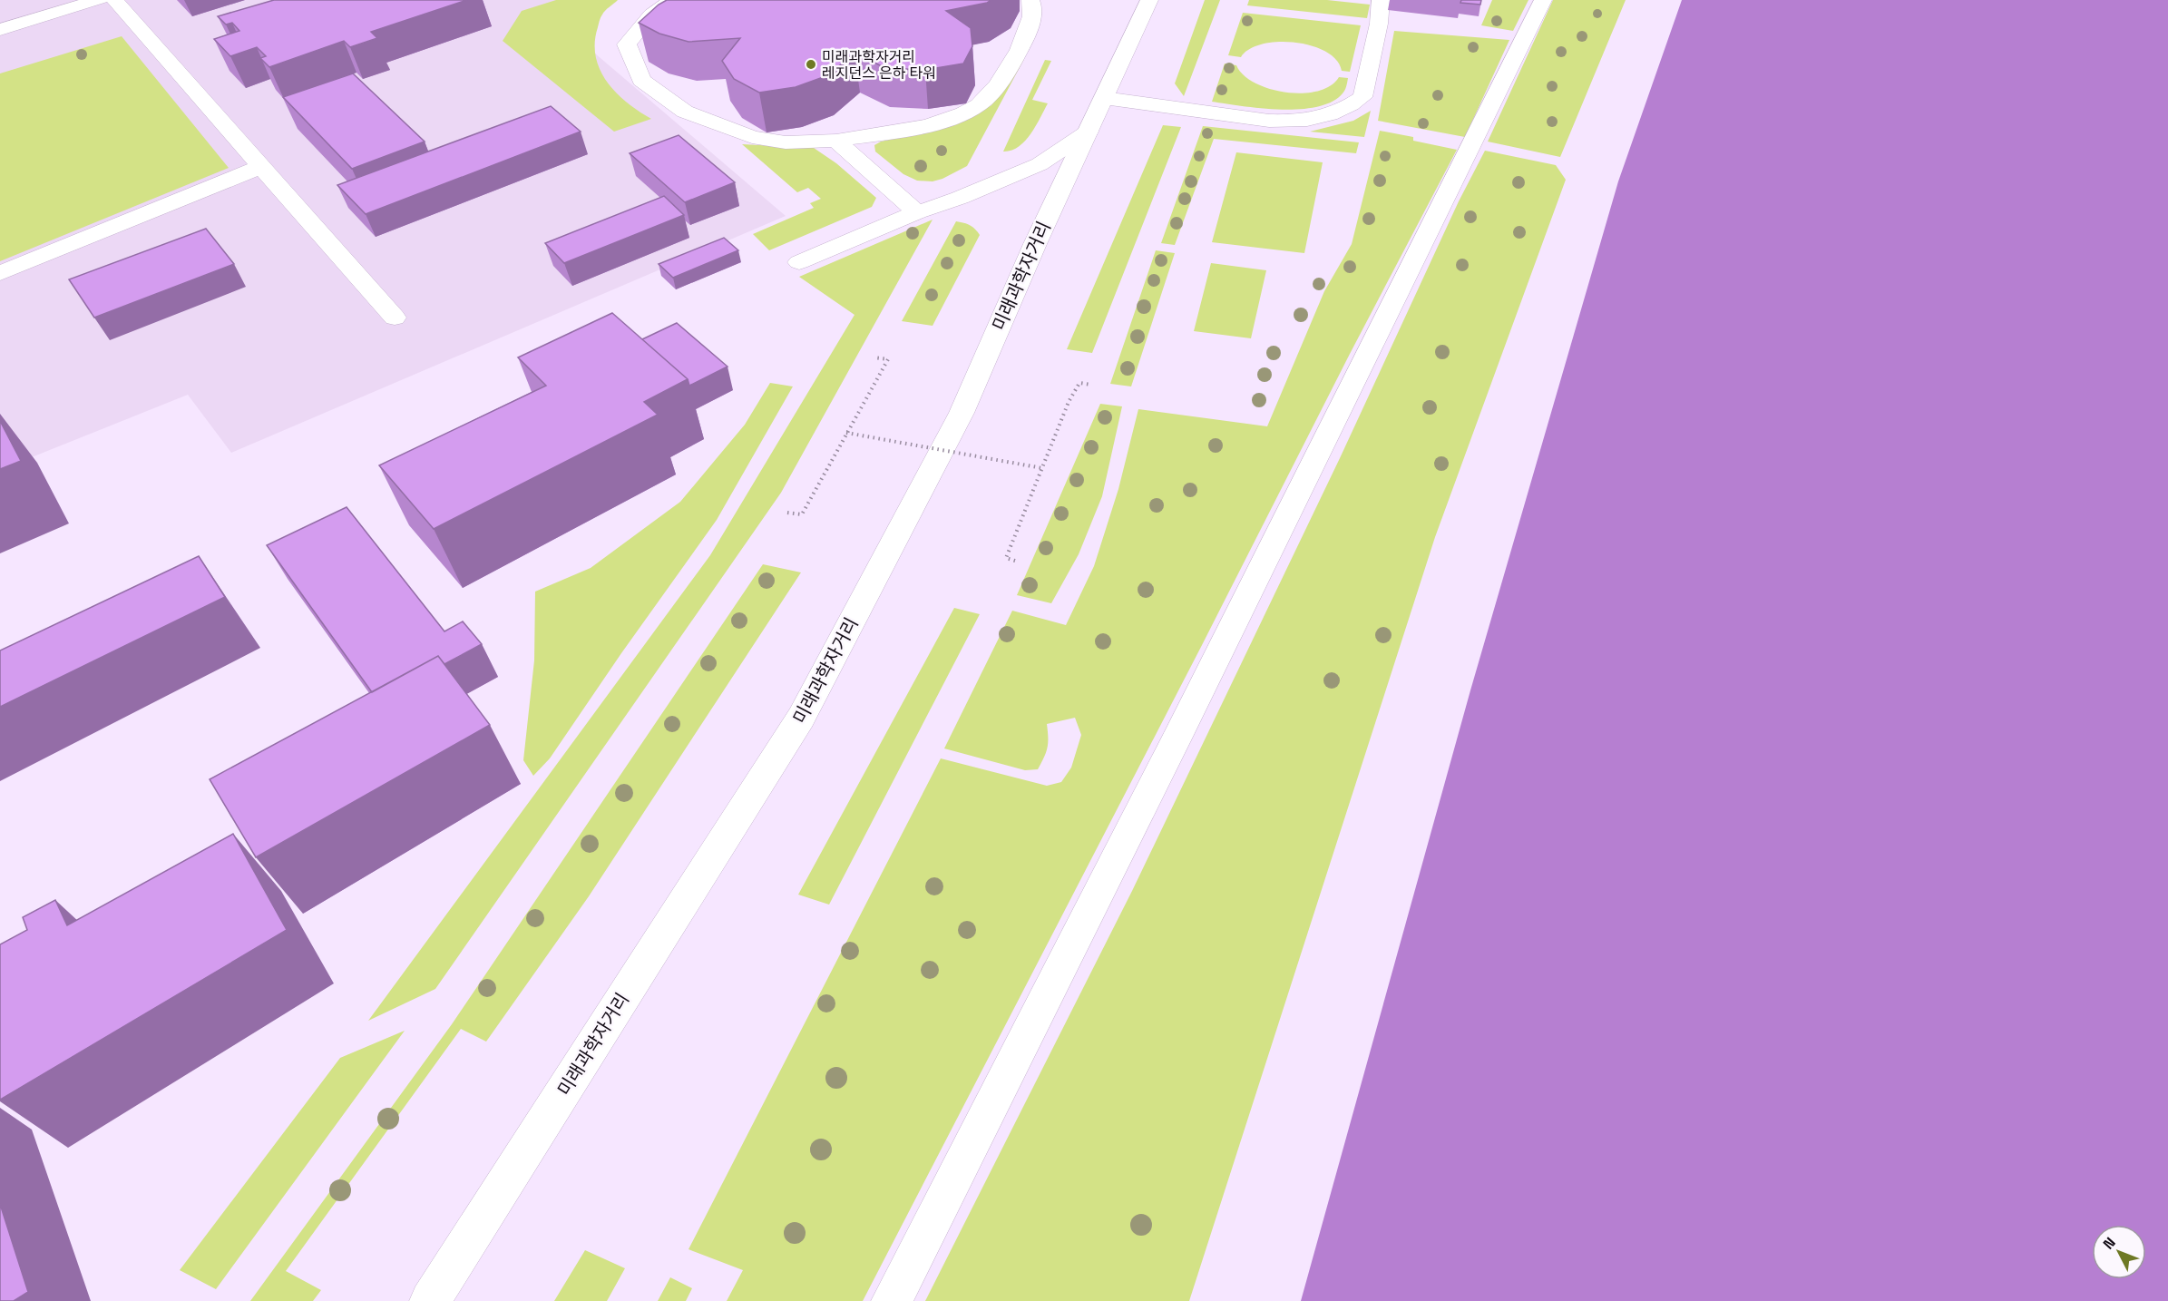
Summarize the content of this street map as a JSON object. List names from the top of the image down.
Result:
{
  "streets": {
    "street": ["미래과학자거리"]
  },
  "places": ["미래과학자거리 레지던스 은하 타워"],
  "north": "top left"
}
